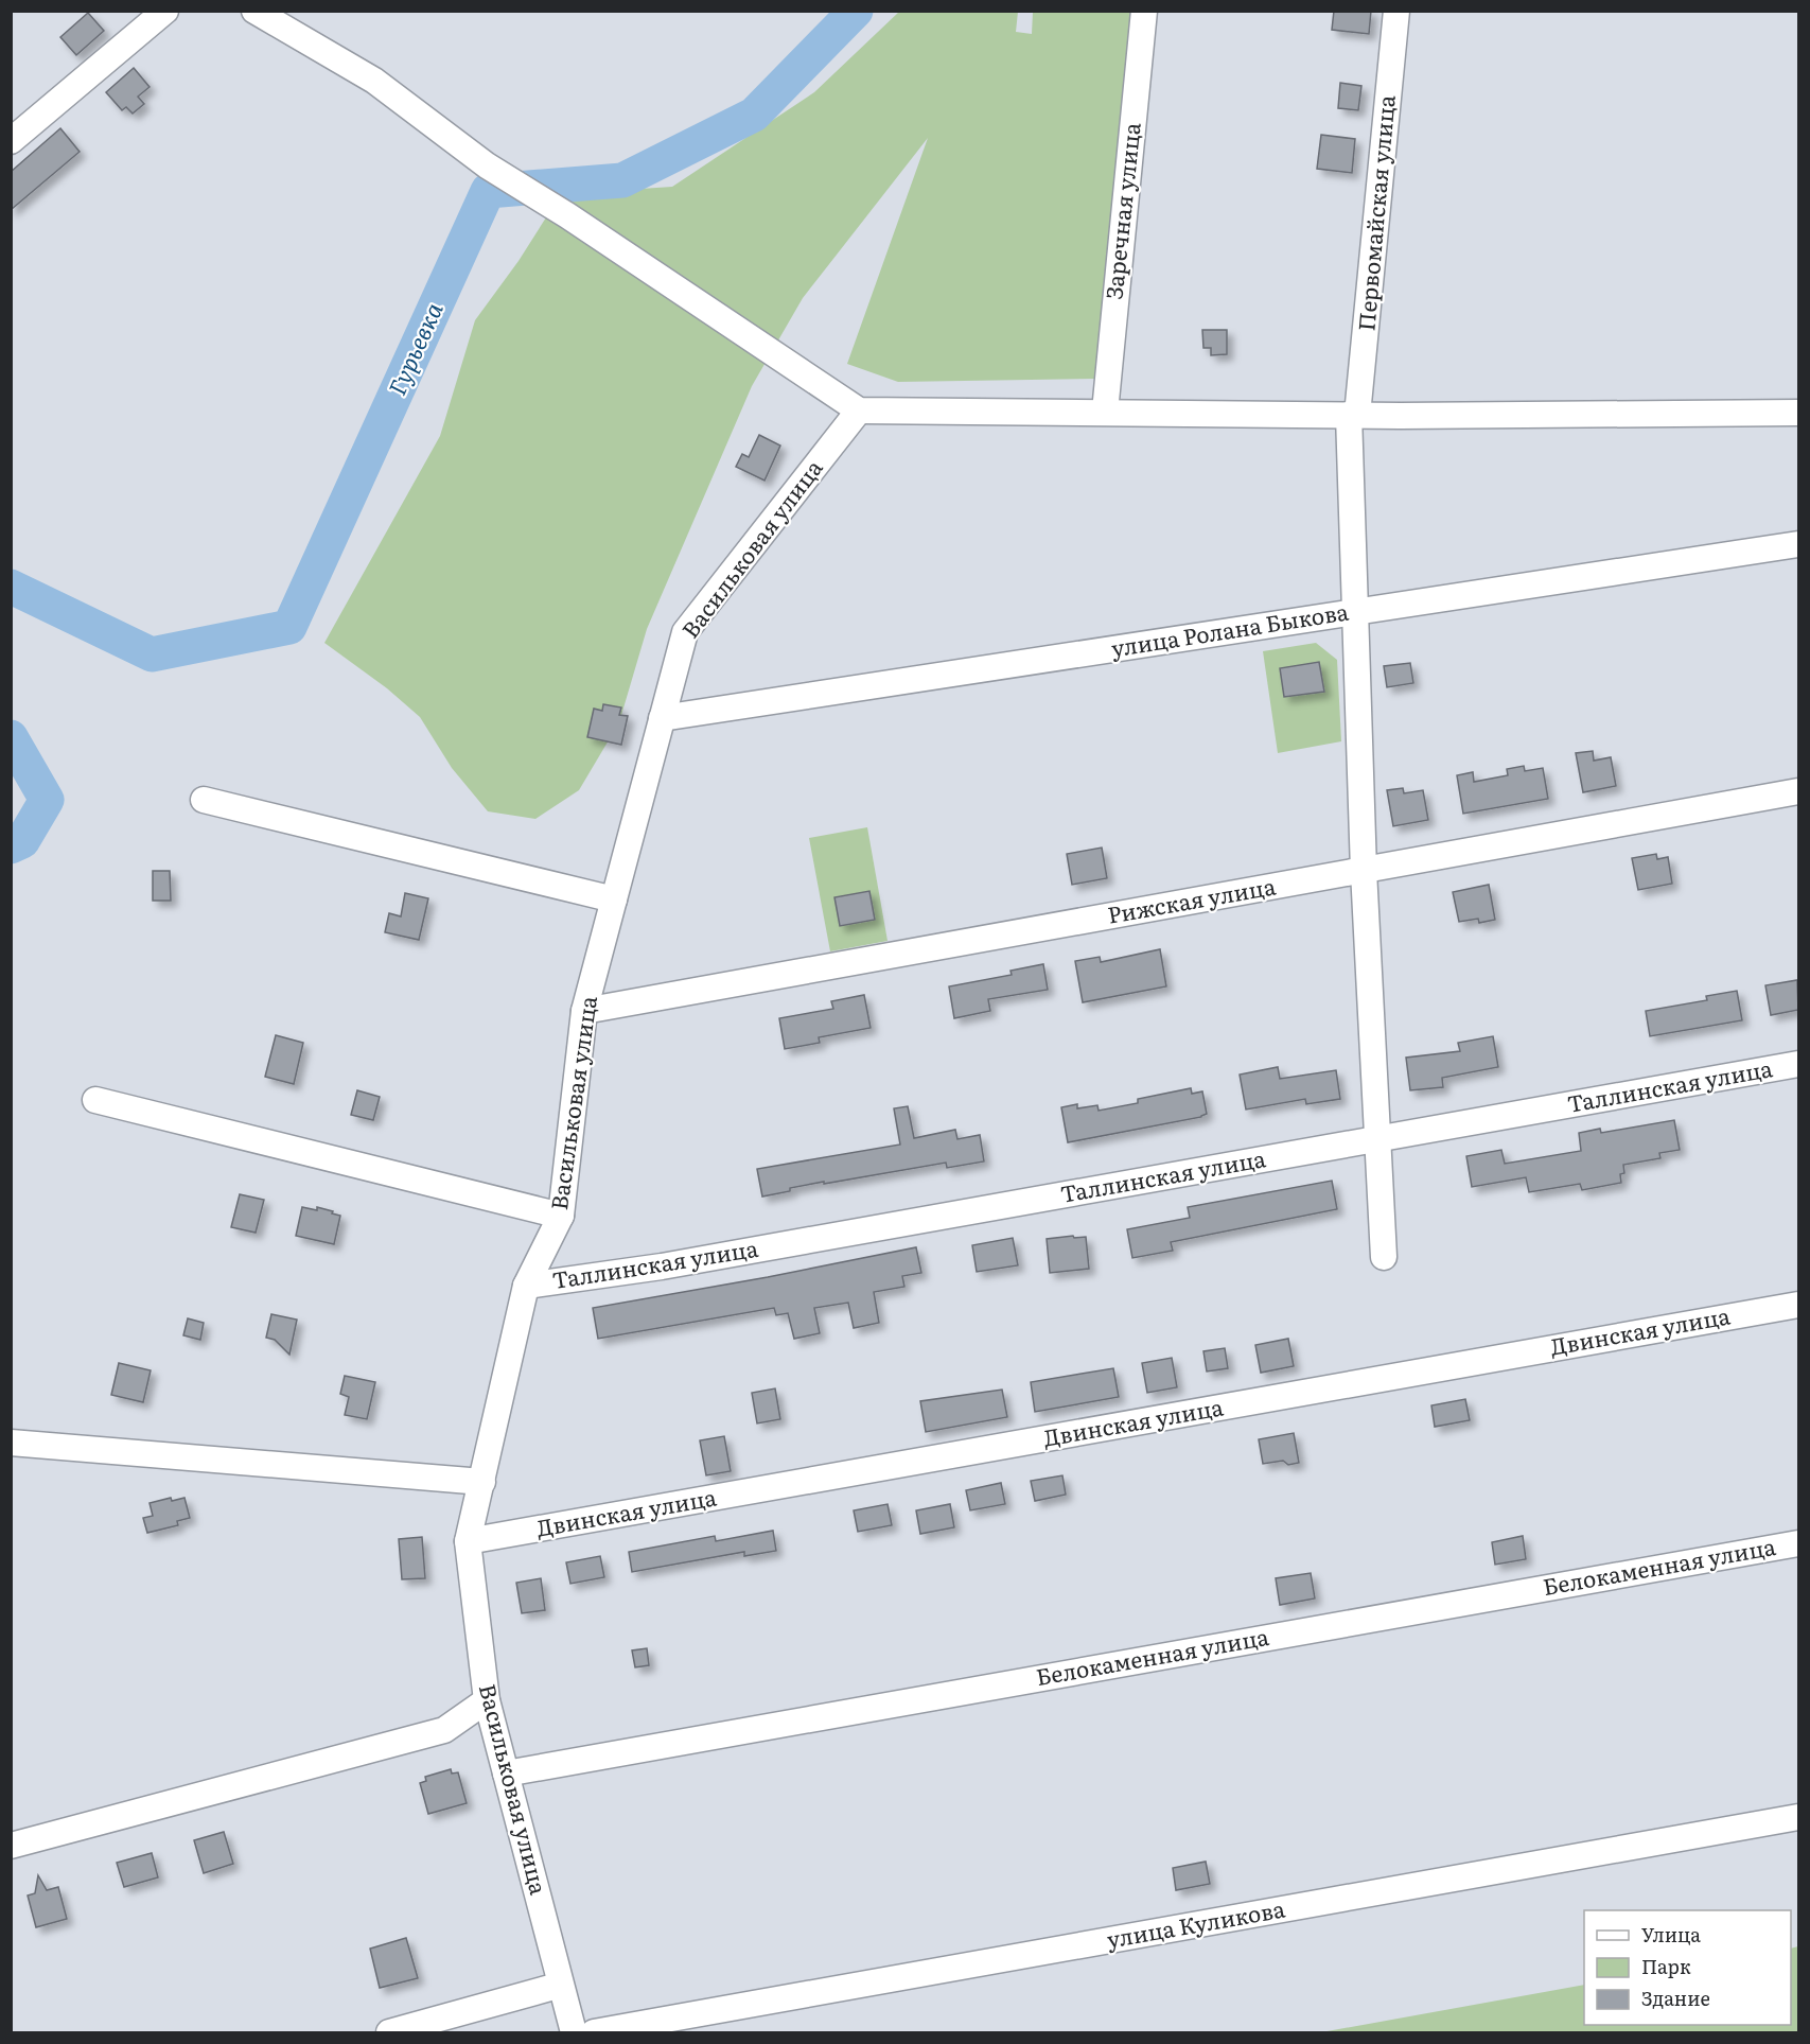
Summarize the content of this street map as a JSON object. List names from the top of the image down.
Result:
{
  "streets": {
    "street": [
      "Заречная улица",
      "Первомайская улица",
      "Васильковая улица",
      "улица Ролана Быкова",
      "Рижская улица",
      "Таллинская улица",
      "Двинская улица",
      "Белокаменная улица",
      "улица Куликова"
    ]
  },
  "crossings": [
    ["Первомайская улица", "улица Ролана Быкова"],
    ["Первомайская улица", "Рижская улица"],
    ["Первомайская улица", "Таллинская улица"],
    ["Васильковая улица", "улица Ролана Быкова"],
    ["Васильковая улица", "Рижская улица"],
    ["Васильковая улица", "Таллинская улица"],
    ["Васильковая улица", "Двинская улица"],
    ["Васильковая улица", "Белокаменная улица"]
  ],
  "water": ["Гурьевка"],
  "legend": ["Улица", "Парк", "Здание"]
}
